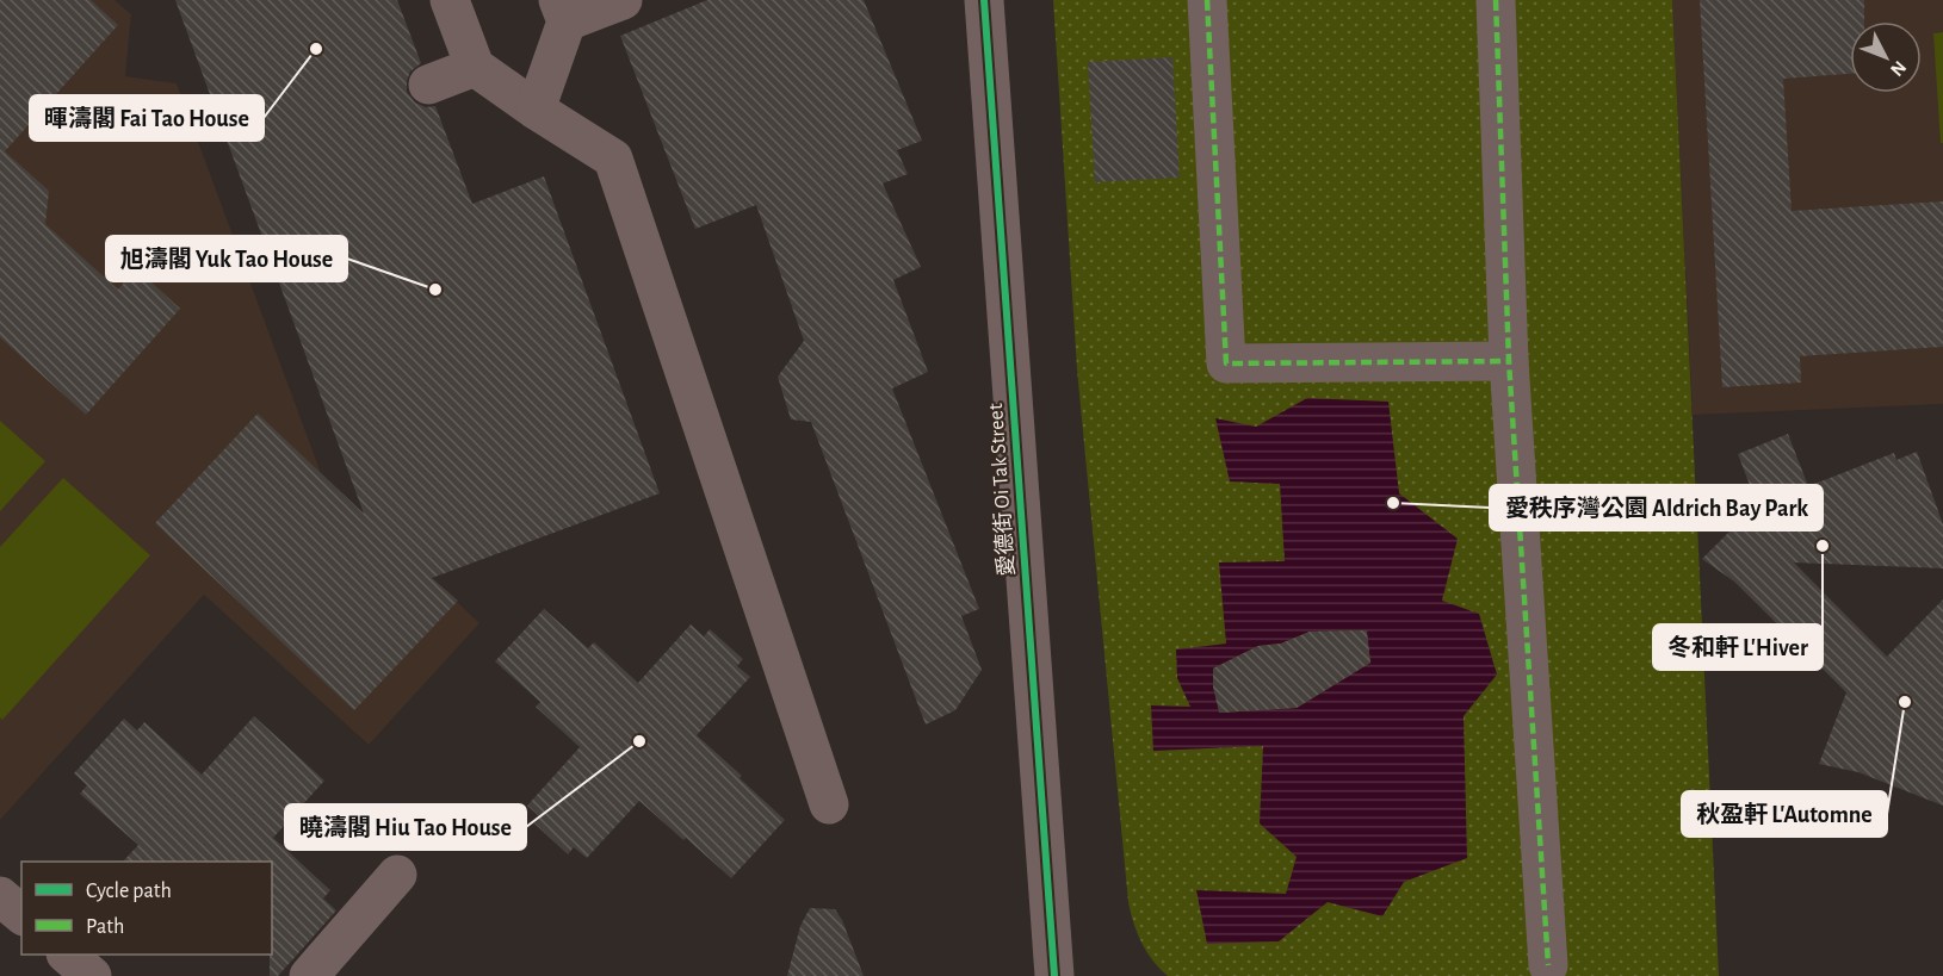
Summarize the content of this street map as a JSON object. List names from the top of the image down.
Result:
{
  "streets": {
    "street": ["愛德街 Oi Tak Street"]
  },
  "places": [
    "暉濤閣 Fai Tao House",
    "旭濤閣 Yuk Tao House",
    "愛秩序灣公園 Aldrich Bay Park",
    "冬和軒 L'Hiver",
    "秋盈軒 L'Automne",
    "曉濤閣 Hiu Tao House"
  ],
  "legend": ["Cycle path", "Path"],
  "north": "bottom right"
}
